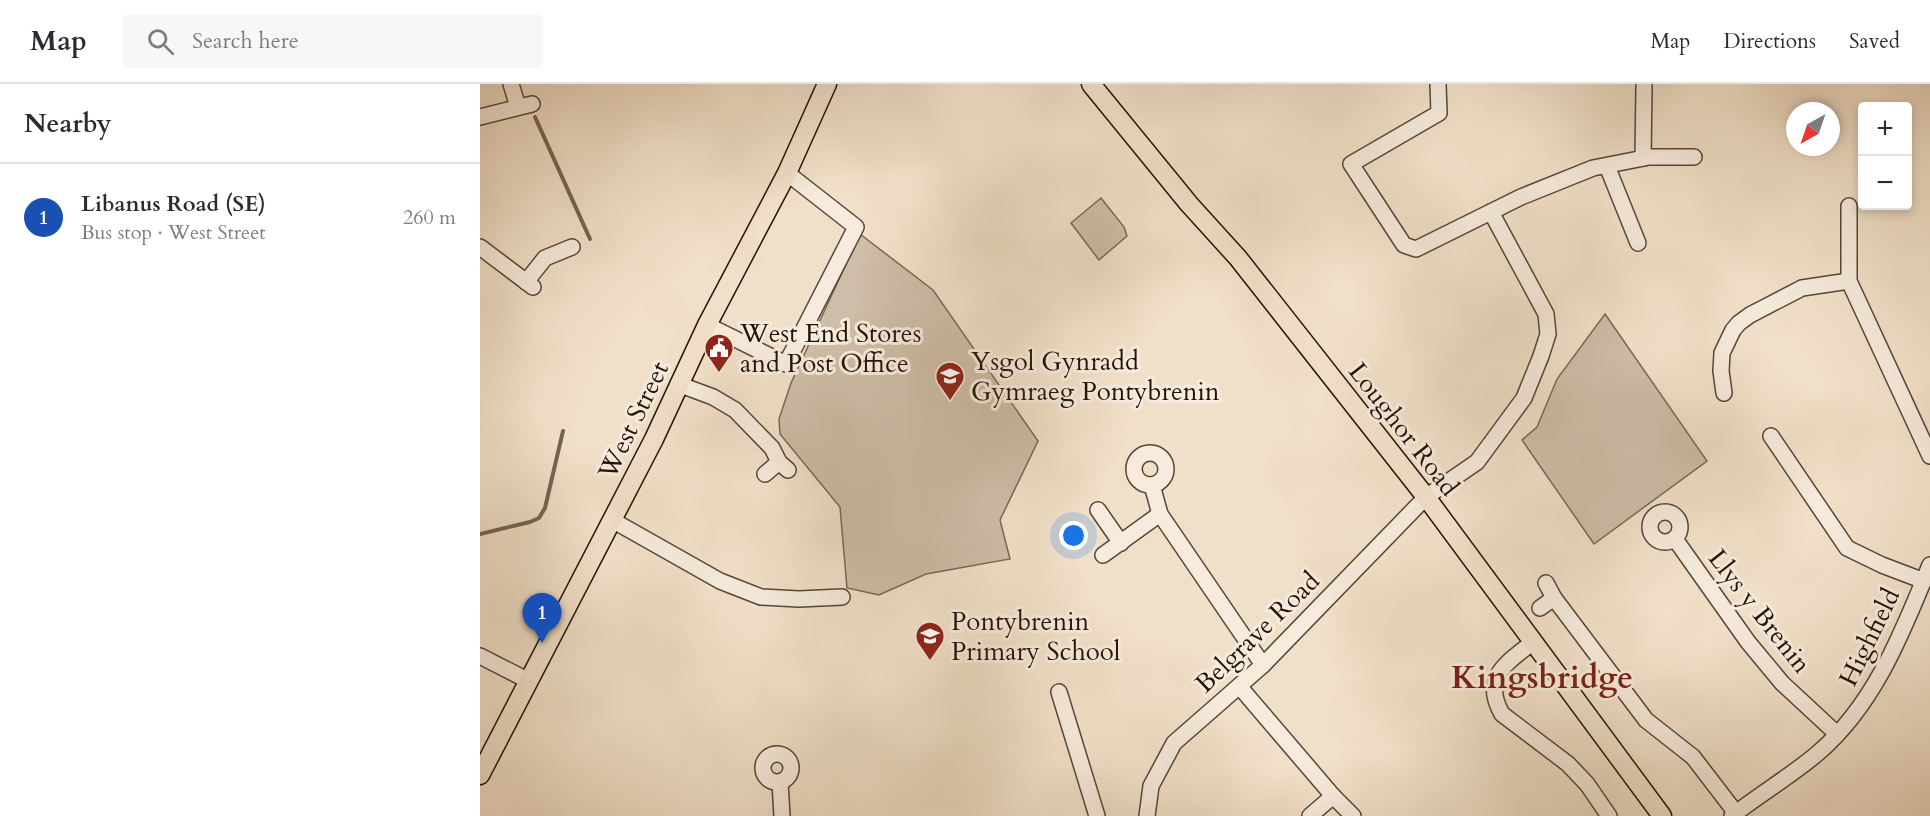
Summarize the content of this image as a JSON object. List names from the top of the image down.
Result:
{
  "streets": {
    "main road": ["West Street", "Loughor Road"],
    "street": ["Llys y Brenin", "Belgrave Road", "Highfield"]
  },
  "crossings": [
    ["Loughor Road", "Belgrave Road"],
    ["Llys y Brenin", "Highfield"]
  ],
  "districts": ["Kingsbridge"],
  "places": {
    "public building": ["West End Stores and Post Office"],
    "school or university": ["Ysgol Gynradd Gymraeg Pontybrenin", "Pontybrenin Primary School"]
  },
  "north": "bottom left",
  "page": {
    "header": "Map",
    "search": "Search here",
    "nav": ["Map", "Directions", "Saved"],
    "heading": "Nearby",
    "map_buttons": ["+", "−"],
    "list": [
      {
        "mark": "1",
        "name": "Libanus Road (SE)",
        "note": "Bus stop · West Street",
        "value": "260 m"
      }
    ],
    "pins": "1"
  }
}
